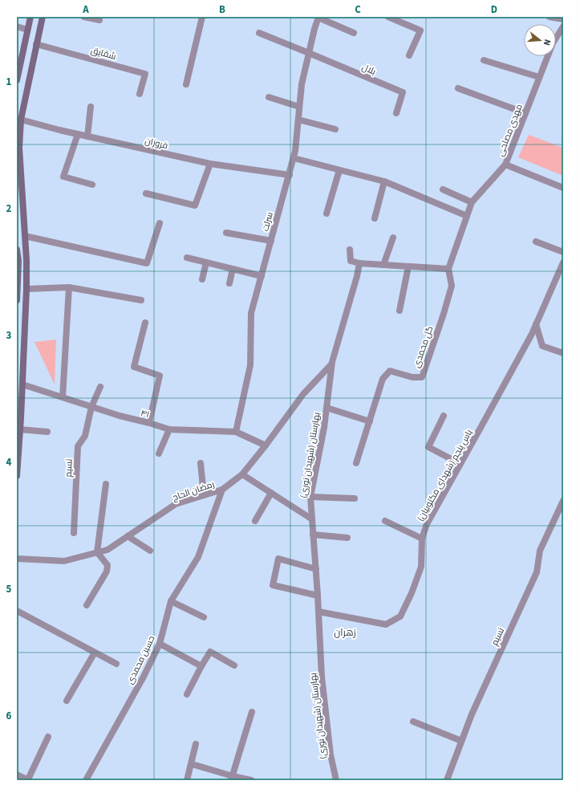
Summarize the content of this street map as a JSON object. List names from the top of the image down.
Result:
{
  "streets": {
    "street": [
      "شقایق",
      "بلال",
      "مهدی مصلحی",
      "فروزان",
      "سرلت",
      "گل محمدی",
      "۴۱",
      "بهارستان (شهیدان نوری)",
      "نسیم",
      "یاس پنجم (شهدای مکتوبیان)",
      "رمضان الحاج",
      "حسین محمدی"
    ]
  },
  "crossings": [
    ["بلال", "سرلت"],
    ["مهدی مصلحی", "گل محمدی"],
    ["فروزان", "سرلت"],
    ["سرلت", "۴۱"],
    ["۴۱", "نسیم"],
    ["۴۱", "رمضان الحاج"],
    ["بهارستان (شهیدان نوری)", "یاس پنجم (شهدای مکتوبیان)"],
    ["بهارستان (شهیدان نوری)", "رمضان الحاج"],
    ["رمضان الحاج", "حسین محمدی"]
  ],
  "districts": ["زهران"],
  "north": "right",
  "grid": {
    "columns": [
      "A",
      "B",
      "C",
      "D"
    ],
    "rows": [
      "1",
      "2",
      "3",
      "4",
      "5",
      "6"
    ]
  }
}
